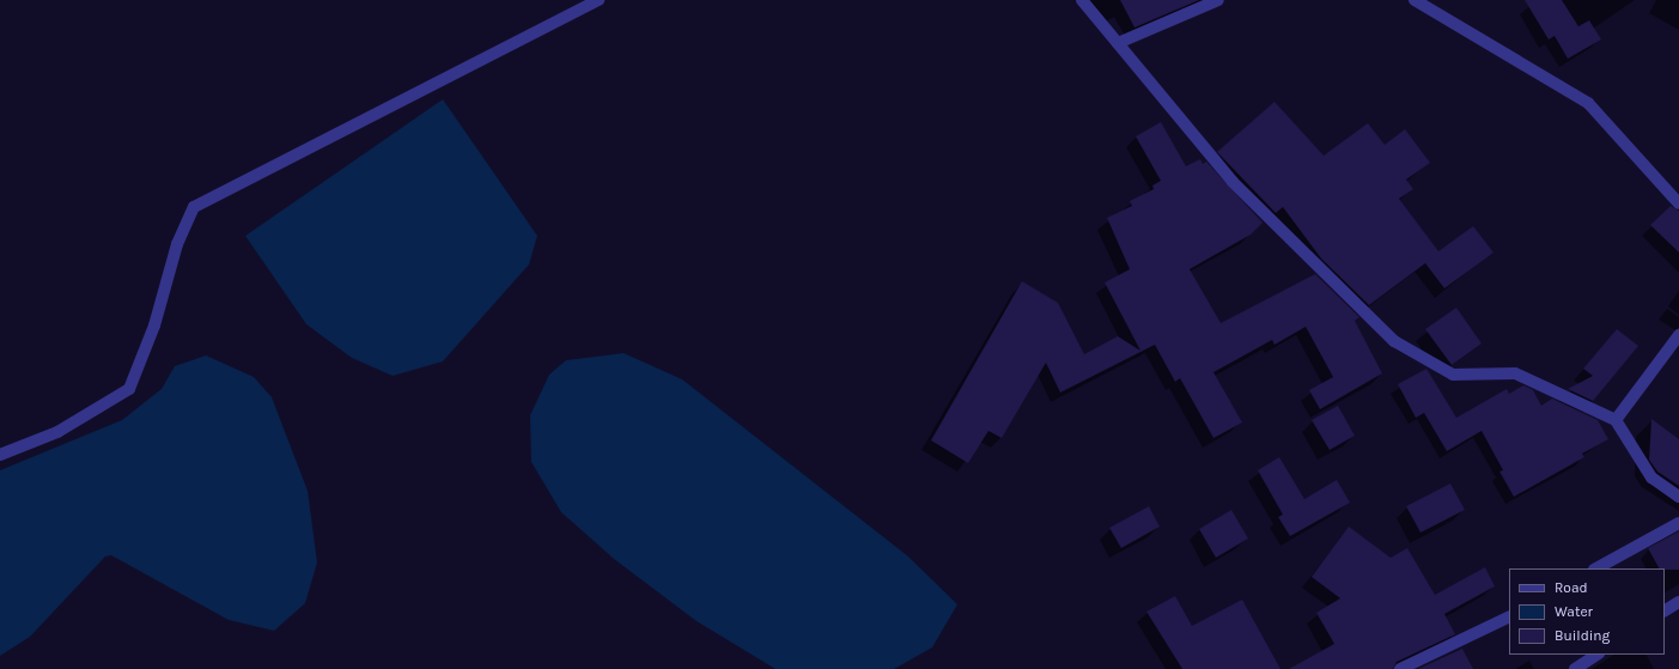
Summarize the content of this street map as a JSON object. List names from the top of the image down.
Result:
{
  "legend": ["Road", "Water", "Building"]
}
